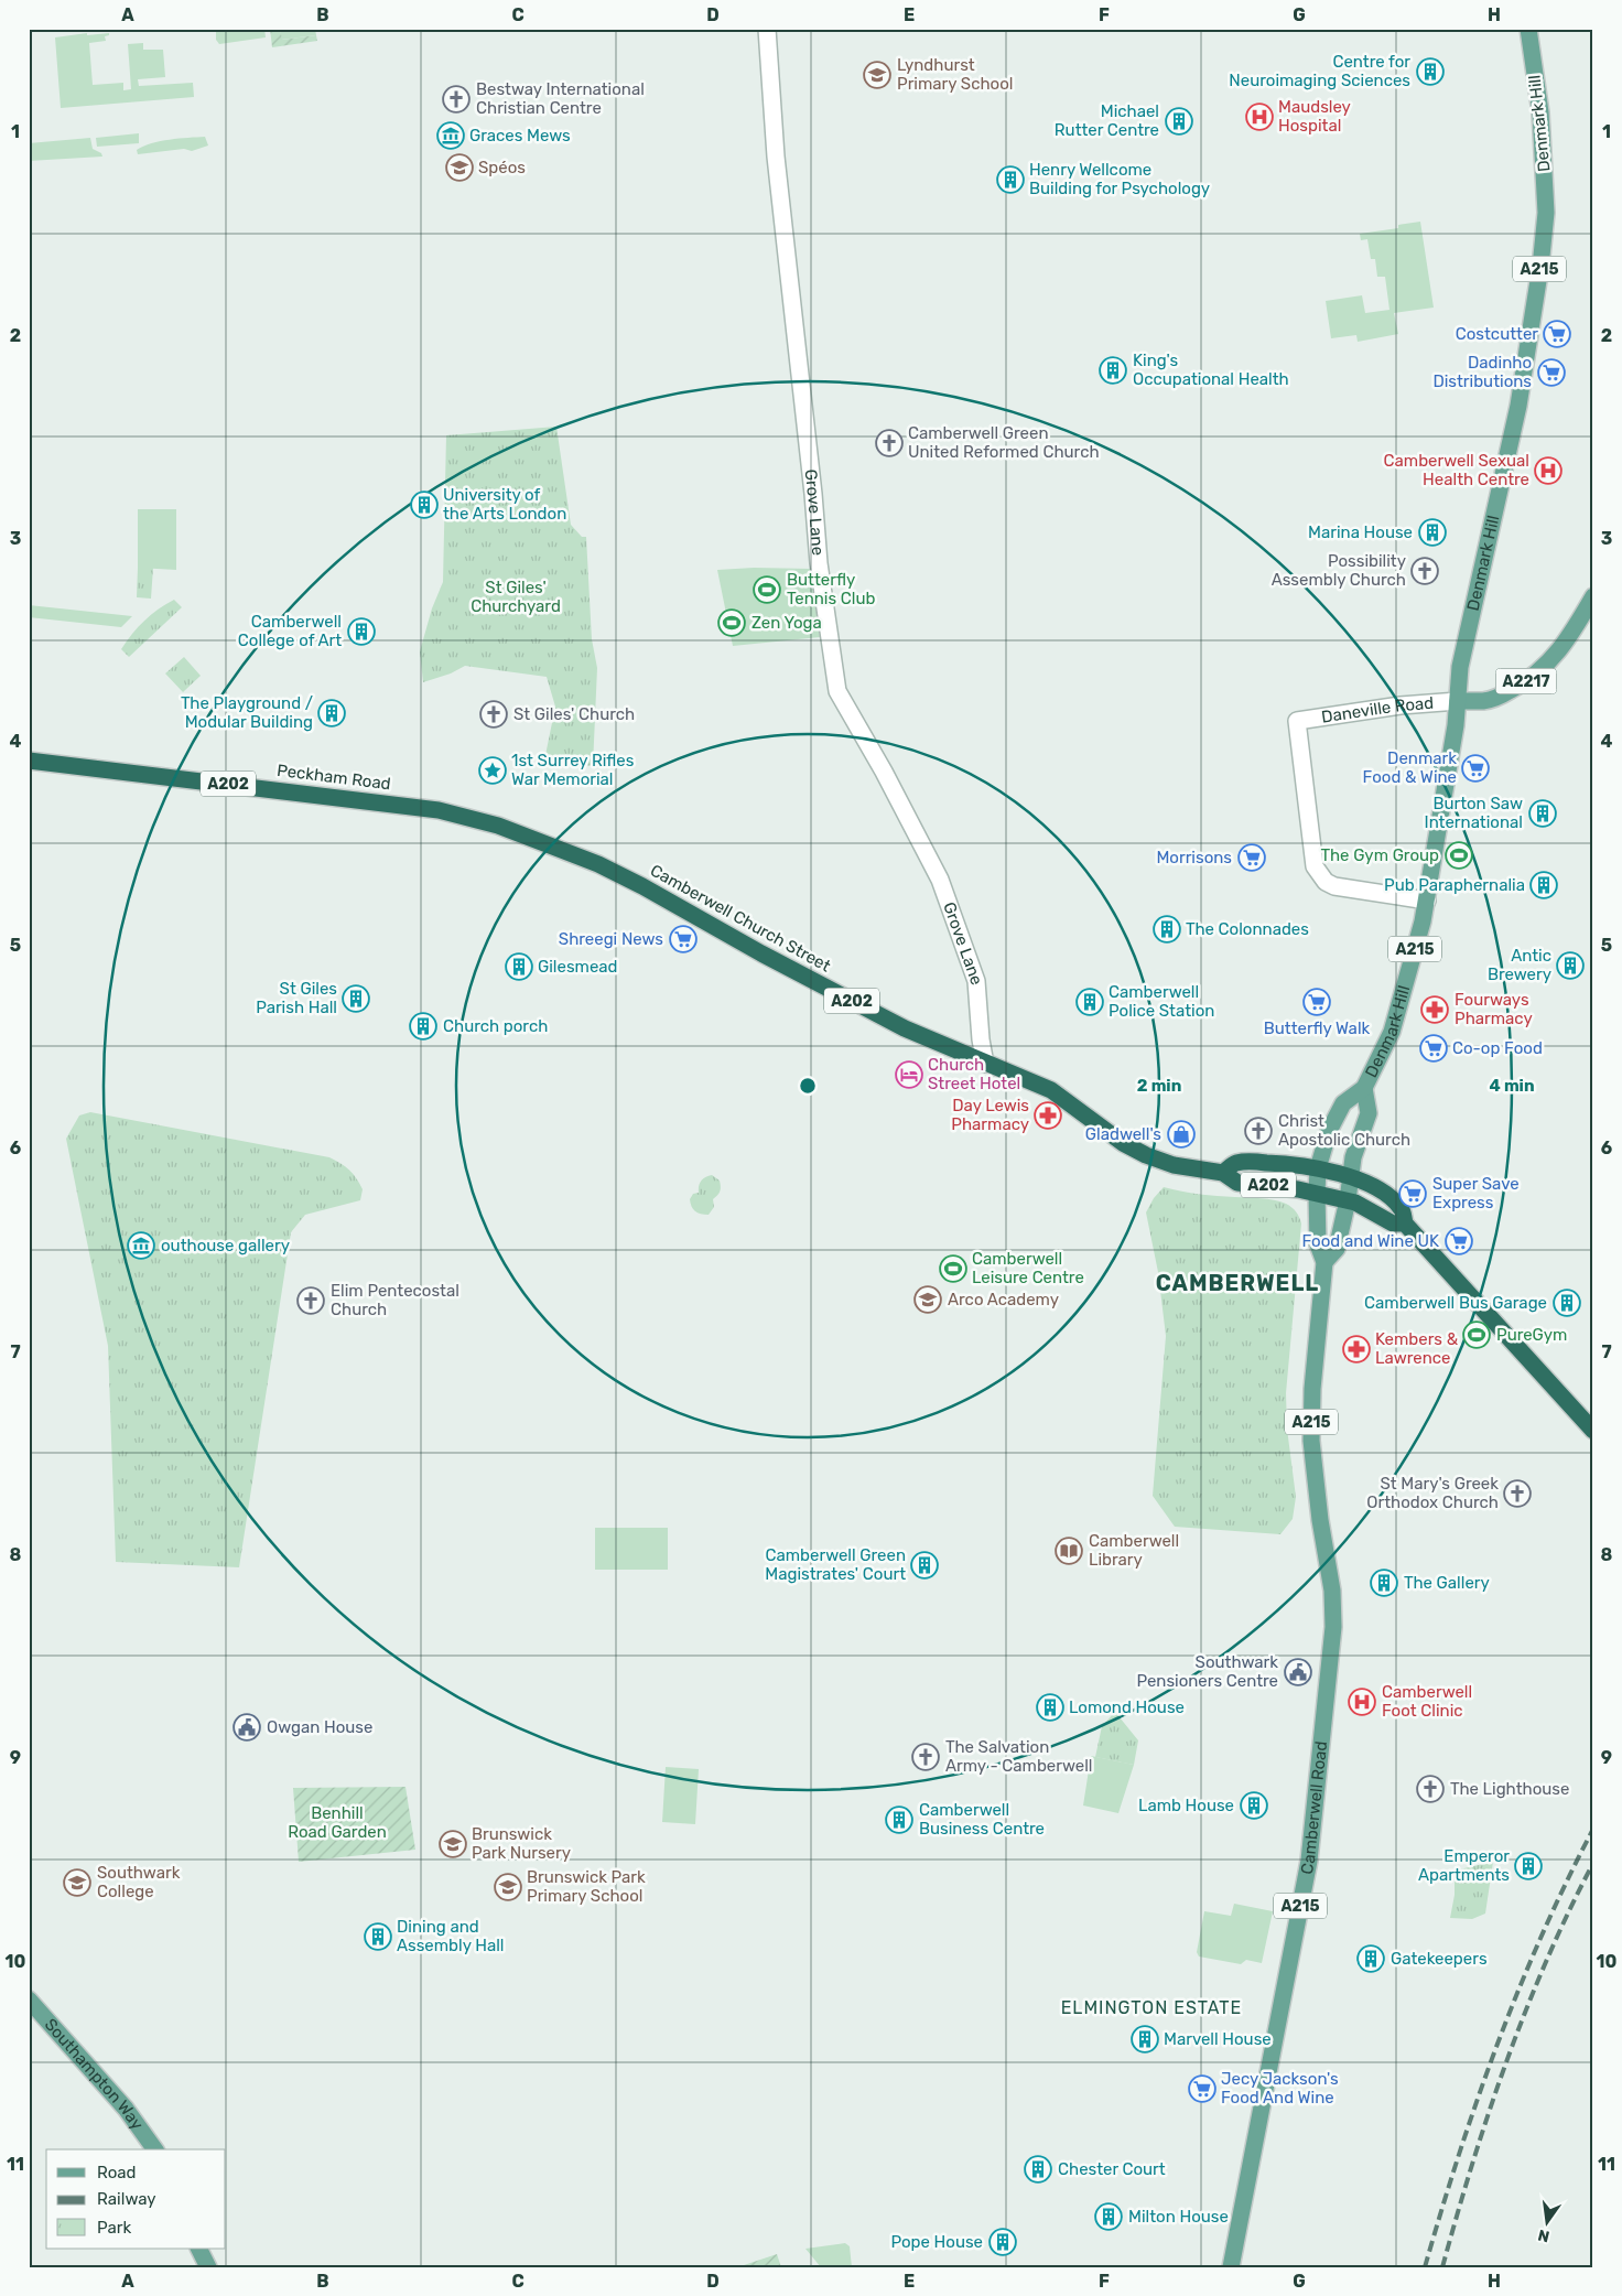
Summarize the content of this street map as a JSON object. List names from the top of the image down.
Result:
{
  "streets": {
    "highway": ["Peckham Road", "A202", "Camberwell Church Street"],
    "main road": [
      "Denmark Hill",
      "A215",
      "A2217",
      "Camberwell Road",
      "Southampton Way"
    ],
    "street": ["Grove Lane", "Daneville Road"]
  },
  "crossings": [
    ["Denmark Hill", "A215"],
    ["Denmark Hill", "A2217"],
    ["Denmark Hill", "Daneville Road"],
    ["Denmark Hill", "A202"],
    ["A215", "A202"],
    ["A215", "Camberwell Road"],
    ["Grove Lane", "Camberwell Church Street"],
    ["A2217", "Daneville Road"],
    ["Peckham Road", "Camberwell Church Street"],
    ["A202", "Camberwell Church Street"]
  ],
  "districts": ["CAMBERWELL", "ELMINGTON ESTATE"],
  "parks": ["St Giles' Churchyard", "Benhill Road Garden"],
  "places": {
    "building": [
      "Centre for Neuroimaging Sciences",
      "Michael Rutter Centre",
      "Henry Wellcome Building for Psychology",
      "King's Occupational Health",
      "University of the Arts London",
      "Marina House",
      "Camberwell College of Art",
      "The Playground / Modular Building",
      "Burton Saw International",
      "Pub Paraphernalia",
      "The Colonnades",
      "Antic Brewery",
      "Gilesmead",
      "St Giles Parish Hall",
      "Camberwell Police Station",
      "Church porch",
      "Camberwell Bus Garage",
      "Camberwell Green Magistrates' Court",
      "The Gallery",
      "Lomond House",
      "Lamb House",
      "Camberwell Business Centre",
      "Emperor Apartments",
      "Dining and Assembly Hall",
      "Gatekeepers",
      "Marvell House",
      "Chester Court",
      "Milton House",
      "Pope House"
    ],
    "school or university": [
      "Lyndhurst Primary School",
      "Spéos",
      "Arco Academy",
      "Brunswick Park Nursery",
      "Southwark College",
      "Brunswick Park Primary School"
    ],
    "church": [
      "Bestway International Christian Centre",
      "Camberwell Green United Reformed Church",
      "Possibility Assembly Church",
      "St Giles' Church",
      "Christ Apostolic Church",
      "Elim Pentecostal Church",
      "St Mary's Greek Orthodox Church",
      "The Salvation Army - Camberwell",
      "The Lighthouse"
    ],
    "hospital": ["Maudsley Hospital", "Camberwell Sexual Health Centre", "Camberwell Foot Clinic"],
    "museum": ["Graces Mews", "outhouse gallery"],
    "supermarket": [
      "Costcutter",
      "Dadinho Distributions",
      "Denmark Food & Wine",
      "Morrisons",
      "Shreegi News",
      "Butterfly Walk",
      "Co-op Food",
      "Super Save Express",
      "Food and Wine UK",
      "Jecy Jackson's Food And Wine"
    ],
    "sports": [
      "Butterfly Tennis Club",
      "Zen Yoga",
      "The Gym Group",
      "Camberwell Leisure Centre",
      "PureGym"
    ],
    "place": ["1st Surrey Rifles War Memorial"],
    "pharmacy": ["Fourways Pharmacy", "Day Lewis Pharmacy", "Kembers & Lawrence"],
    "hotel": ["Church Street Hotel"],
    "shop": ["Gladwell's"],
    "library": ["Camberwell Library"],
    "public building": ["Southwark Pensioners Centre", "Owgan House"]
  },
  "legend": ["Road", "Railway", "Park"],
  "north": "bottom",
  "grid": {
    "columns": [
      "A",
      "B",
      "C",
      "D",
      "E",
      "F",
      "G",
      "H"
    ],
    "rows": [
      "1",
      "2",
      "3",
      "4",
      "5",
      "6",
      "7",
      "8",
      "9",
      "10",
      "11"
    ]
  },
  "rings": ["2 min", "4 min"]
}
